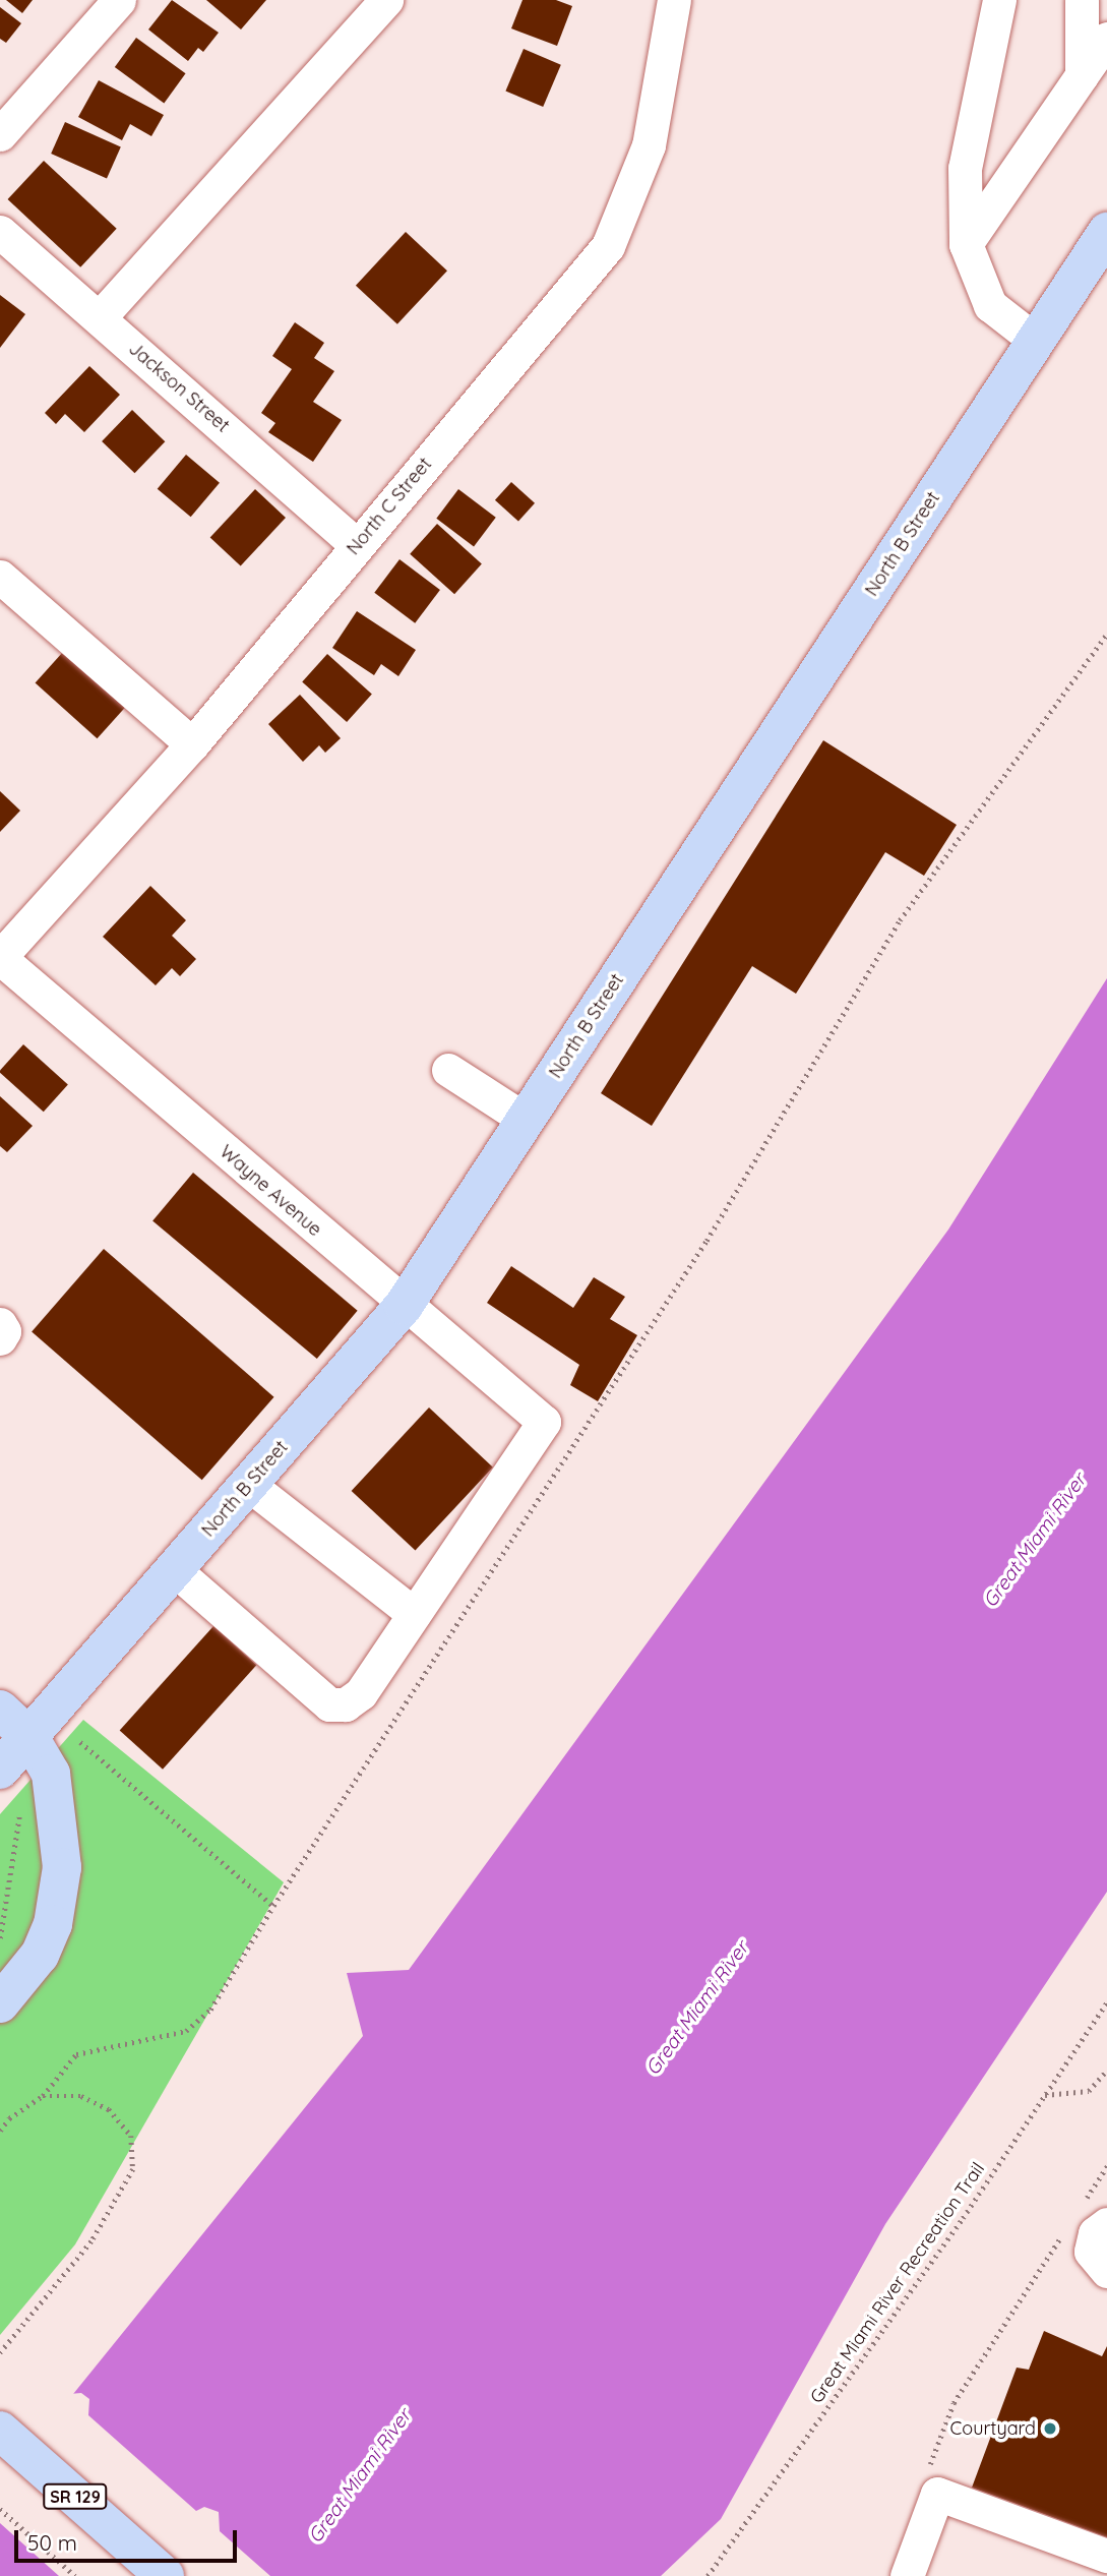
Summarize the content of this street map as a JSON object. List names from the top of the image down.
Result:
{
  "streets": {
    "main road": ["North B Street", "SR 129"],
    "street": ["Jackson Street", "North C Street", "Wayne Avenue"],
    "path": ["Great Miami River Recreation Trail"]
  },
  "crossings": [
    ["Jackson Street", "North C Street"],
    ["North C Street", "Wayne Avenue"],
    ["North B Street", "Wayne Avenue"]
  ],
  "water": ["Great Miami River"],
  "places": ["Courtyard"],
  "scale_bar": "50 m"
}
